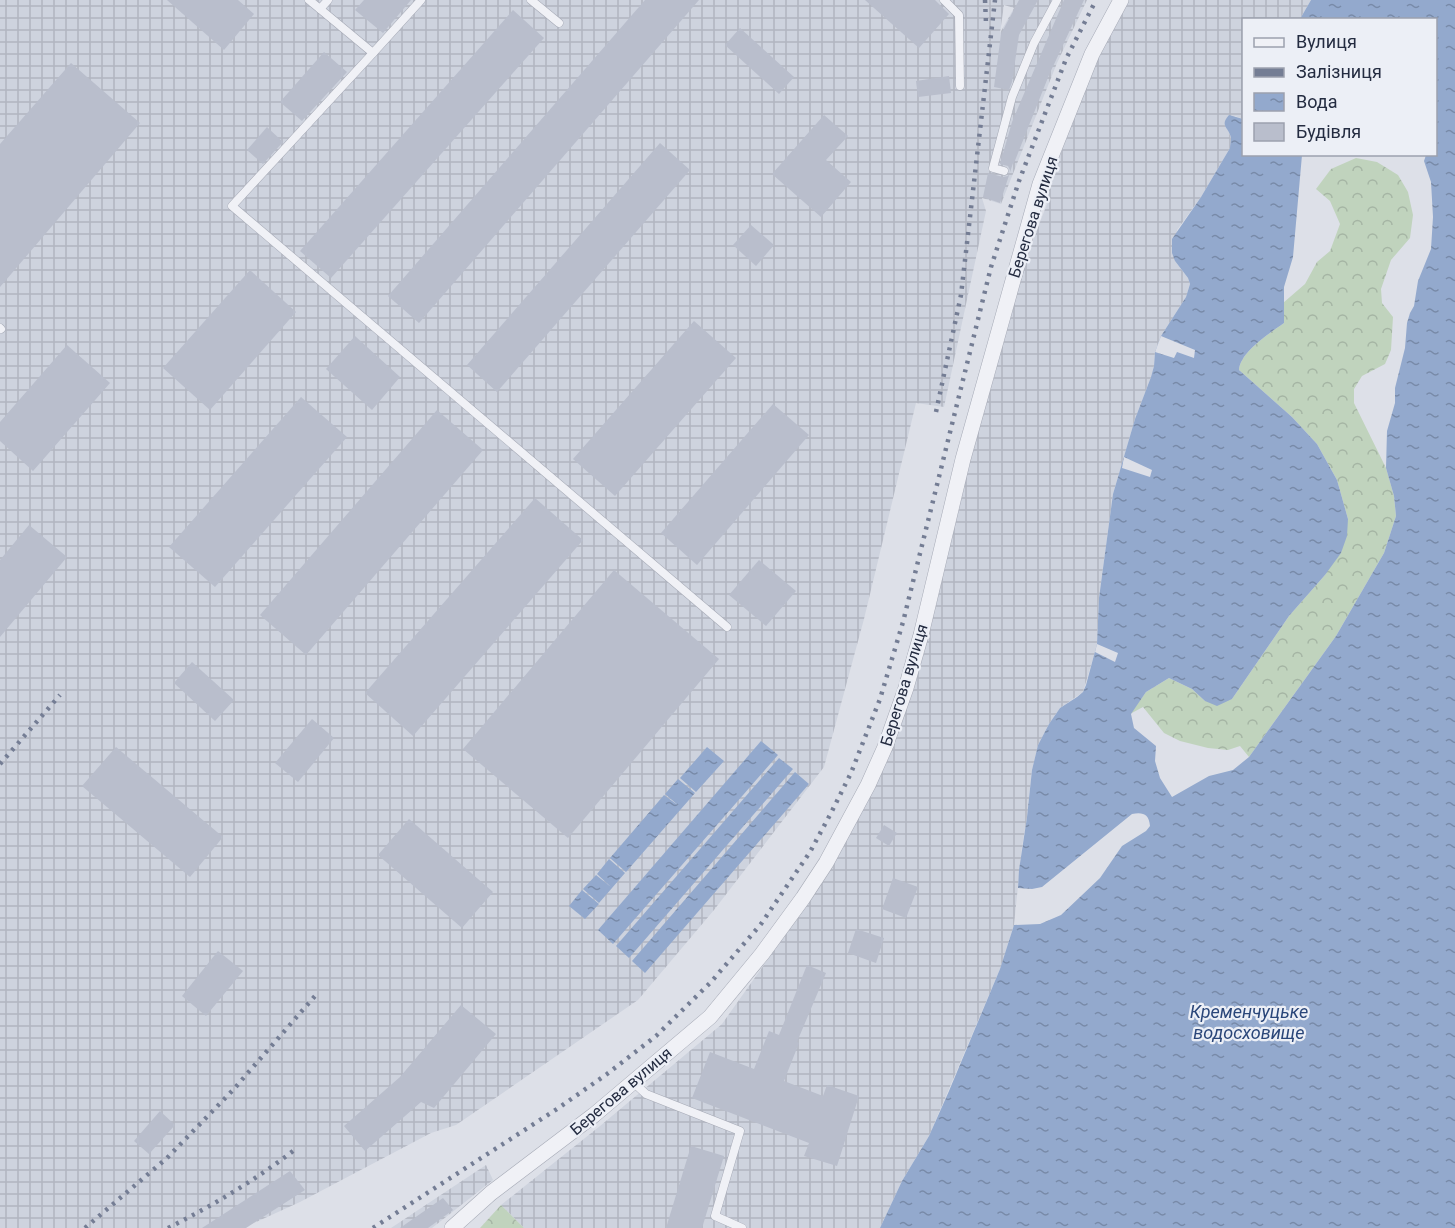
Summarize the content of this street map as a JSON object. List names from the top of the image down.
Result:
{
  "streets": {
    "street": ["Берегова вулиця"]
  },
  "water": ["Кременчуцьке водосховище"],
  "legend": [
    "Вулиця",
    "Залізниця",
    "Вода",
    "Будівля"
  ]
}
